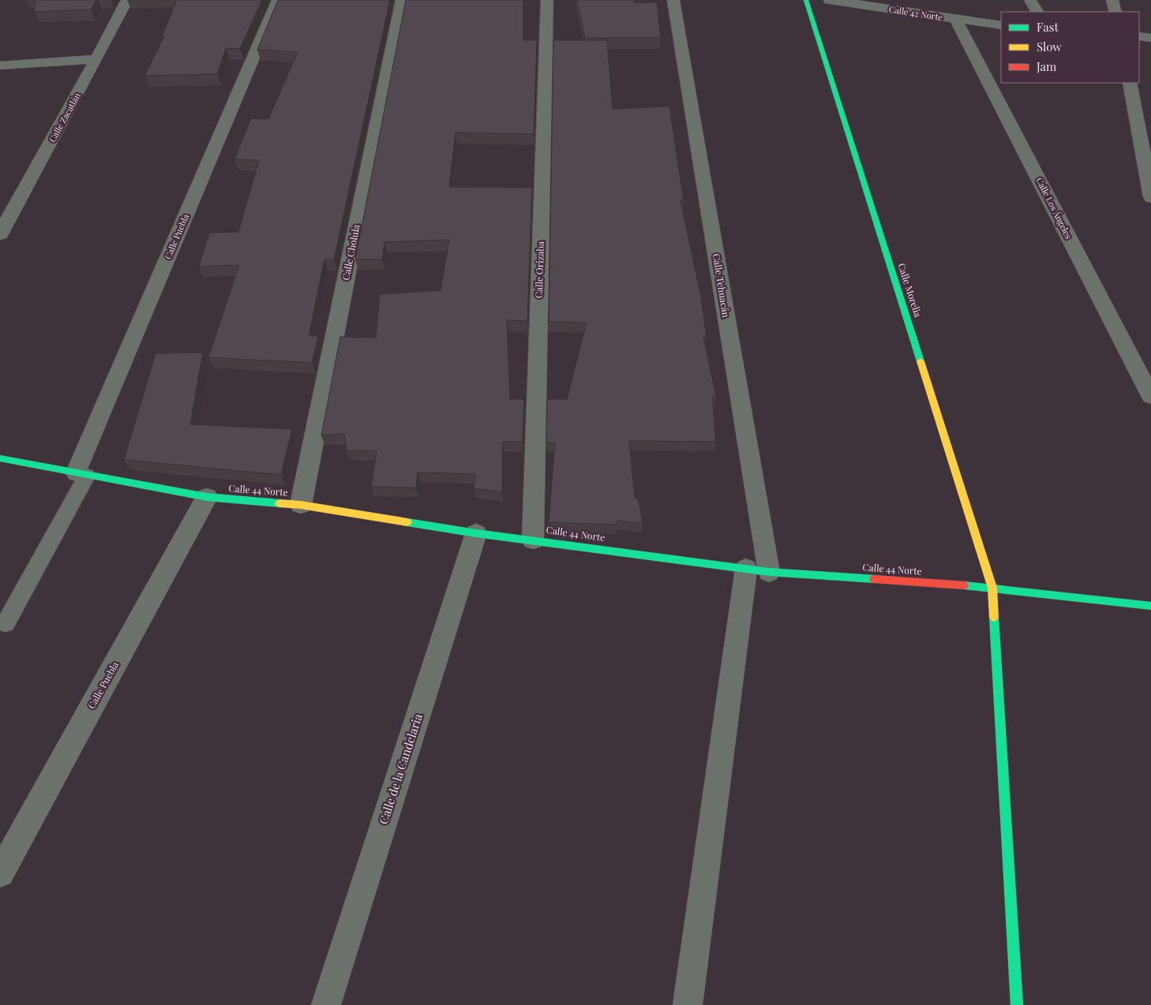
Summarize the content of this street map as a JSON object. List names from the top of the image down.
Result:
{
  "streets": {
    "street": [
      "Calle 42 Norte",
      "Calle Zacatlán",
      "Calle Los Ángeles",
      "Calle Puebla",
      "Calle Cholula",
      "Calle Orizaba",
      "Calle Tehuacán",
      "Calle Morelia",
      "Calle 44 Norte",
      "Calle de la Candelaria"
    ]
  },
  "crossings": [
    ["Calle 42 Norte", "Calle Los Ángeles"],
    ["Calle Puebla", "Calle 44 Norte"],
    ["Calle Cholula", "Calle 44 Norte"],
    ["Calle Orizaba", "Calle 44 Norte"],
    ["Calle Tehuacán", "Calle 44 Norte"],
    ["Calle Morelia", "Calle 44 Norte"],
    ["Calle 44 Norte", "Calle de la Candelaria"]
  ],
  "legend": ["Fast", "Slow", "Jam"]
}
